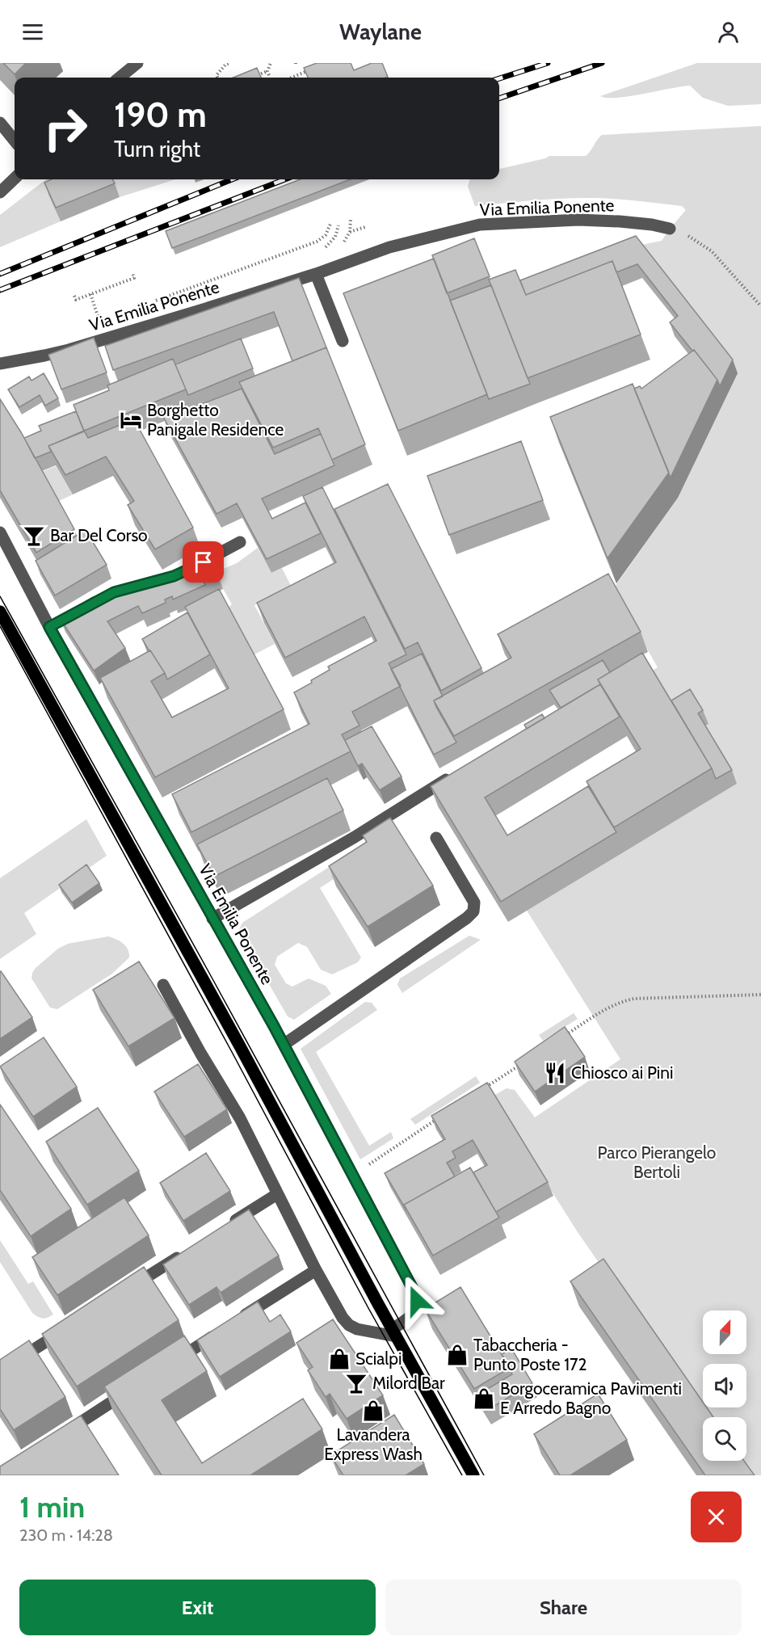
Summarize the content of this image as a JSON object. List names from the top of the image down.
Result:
{
  "streets": {
    "street": ["Via Emilia Ponente"]
  },
  "parks": ["Parco Pierangelo Bertoli"],
  "places": {
    "hotel": ["Borghetto Panigale Residence"],
    "bar": ["Bar Del Corso", "Milord Bar"],
    "restaurant": ["Chiosco ai Pini"],
    "shop": [
      "Tabaccheria - Punto Poste 172",
      "Scialpi",
      "Borgoceramica Pavimenti E Arredo Bagno",
      "Lavandera Express Wash"
    ]
  },
  "north": "top",
  "page": {
    "header": "Waylane",
    "turn": ["190 m", "Turn right"],
    "heading": ["1 min", "230 m · 14:28"],
    "buttons": ["Exit", "Share"]
  }
}
